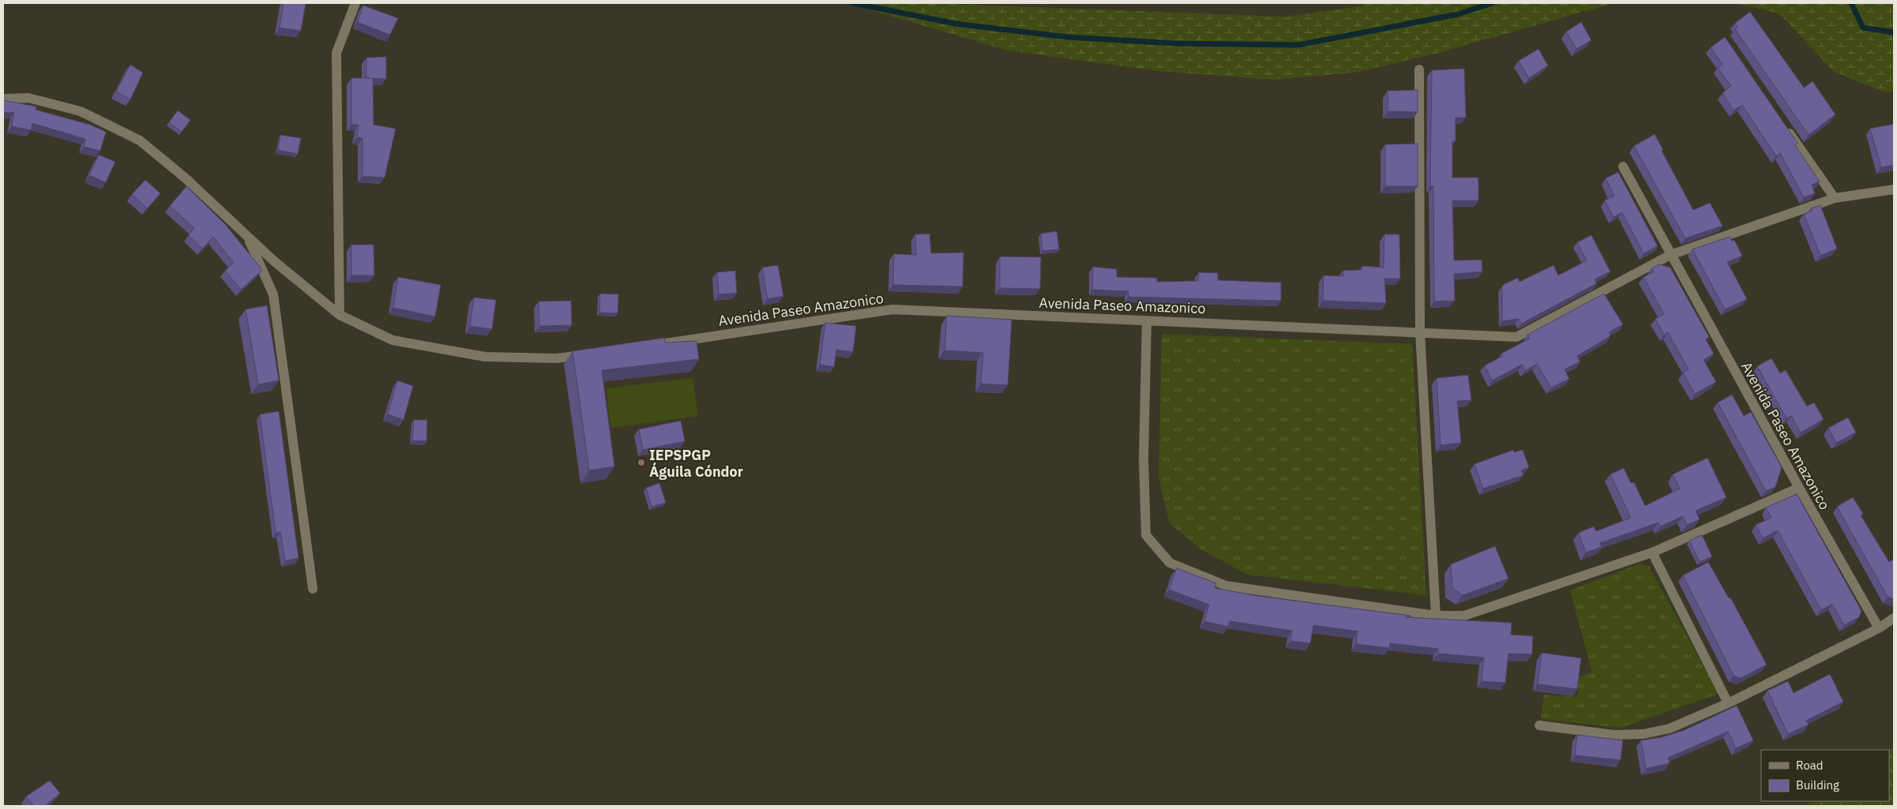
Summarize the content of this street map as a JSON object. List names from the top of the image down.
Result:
{
  "streets": {
    "street": ["Avenida Paseo Amazonico"]
  },
  "places": ["IEPSPGP Águila Cóndor"],
  "legend": ["Road", "Building"]
}
